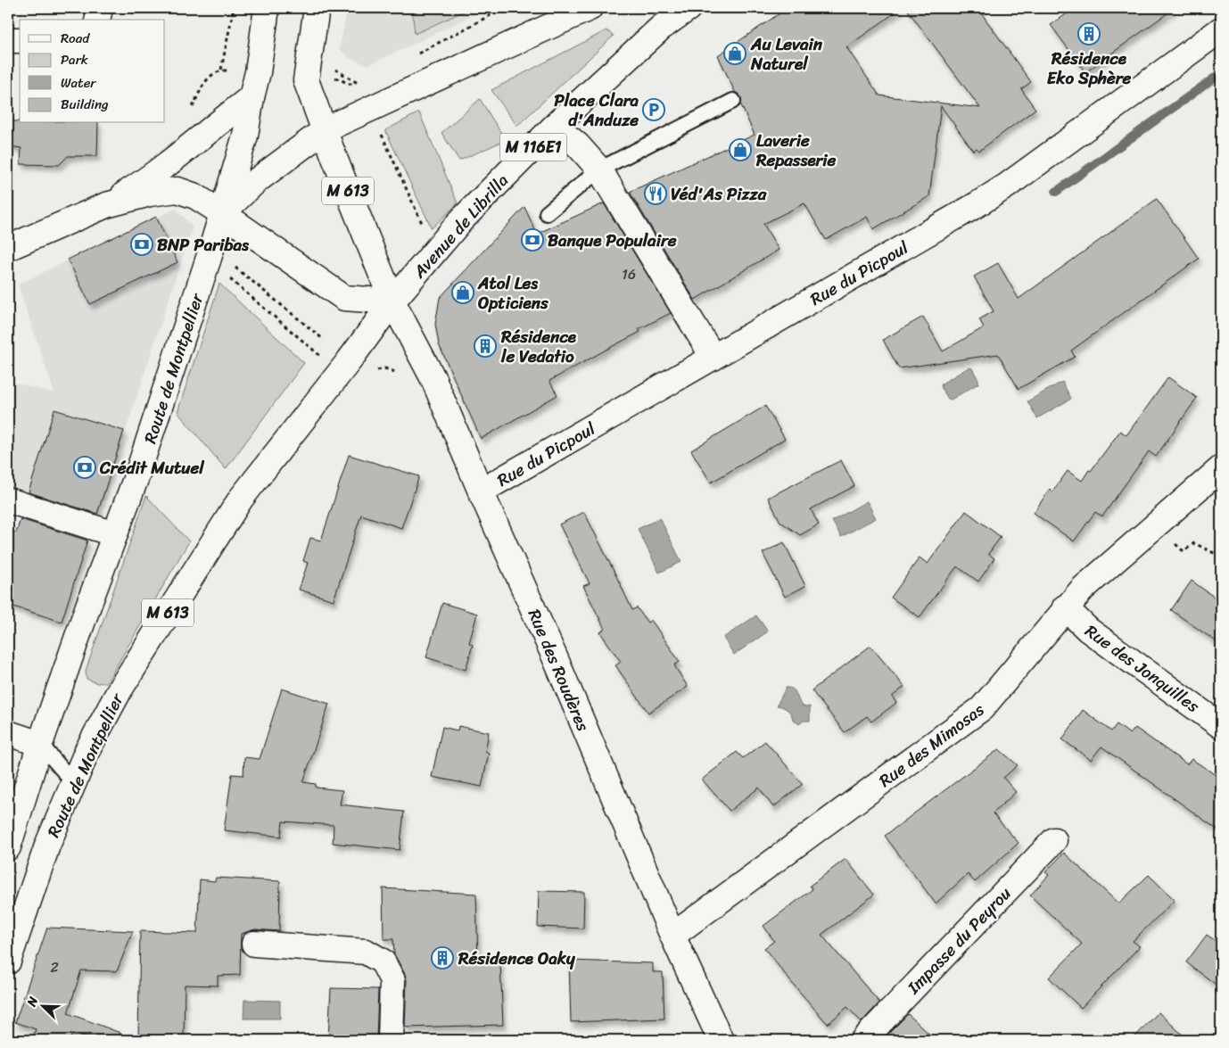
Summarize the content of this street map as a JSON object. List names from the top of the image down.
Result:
{
  "streets": {
    "street": [
      "M 116E1",
      "M 613",
      "Avenue de Librilla",
      "Rue du Picpoul",
      "Route de Montpellier",
      "Rue des Jonquilles",
      "Rue des Roudères",
      "Rue des Mimosas",
      "Impasse du Peyrou"
    ]
  },
  "crossings": [
    ["M 613", "Avenue de Librilla"],
    ["M 613", "Route de Montpellier"],
    ["M 613", "Rue des Roudères"],
    ["Avenue de Librilla", "Route de Montpellier"],
    ["Avenue de Librilla", "Rue des Roudères"],
    ["Rue du Picpoul", "Rue des Roudères"],
    ["Route de Montpellier", "Rue des Roudères"],
    ["Rue des Jonquilles", "Rue des Mimosas"],
    ["Rue des Roudères", "Rue des Mimosas"]
  ],
  "places": {
    "building": ["Résidence Eko Sphère", "Résidence le Vedatio", "Résidence Oaky"],
    "shop": ["Au Levain Naturel", "Laverie Repasserie", "Atol Les Opticiens"],
    "parking": ["Place Clara d'Anduze"],
    "restaurant": ["Véd'As Pizza"],
    "bank": ["Banque Populaire", "BNP Paribas", "Crédit Mutuel"]
  },
  "house_numbers": ["16", "2"],
  "legend": [
    "Road",
    "Park",
    "Water",
    "Building"
  ],
  "north": "top left"
}
